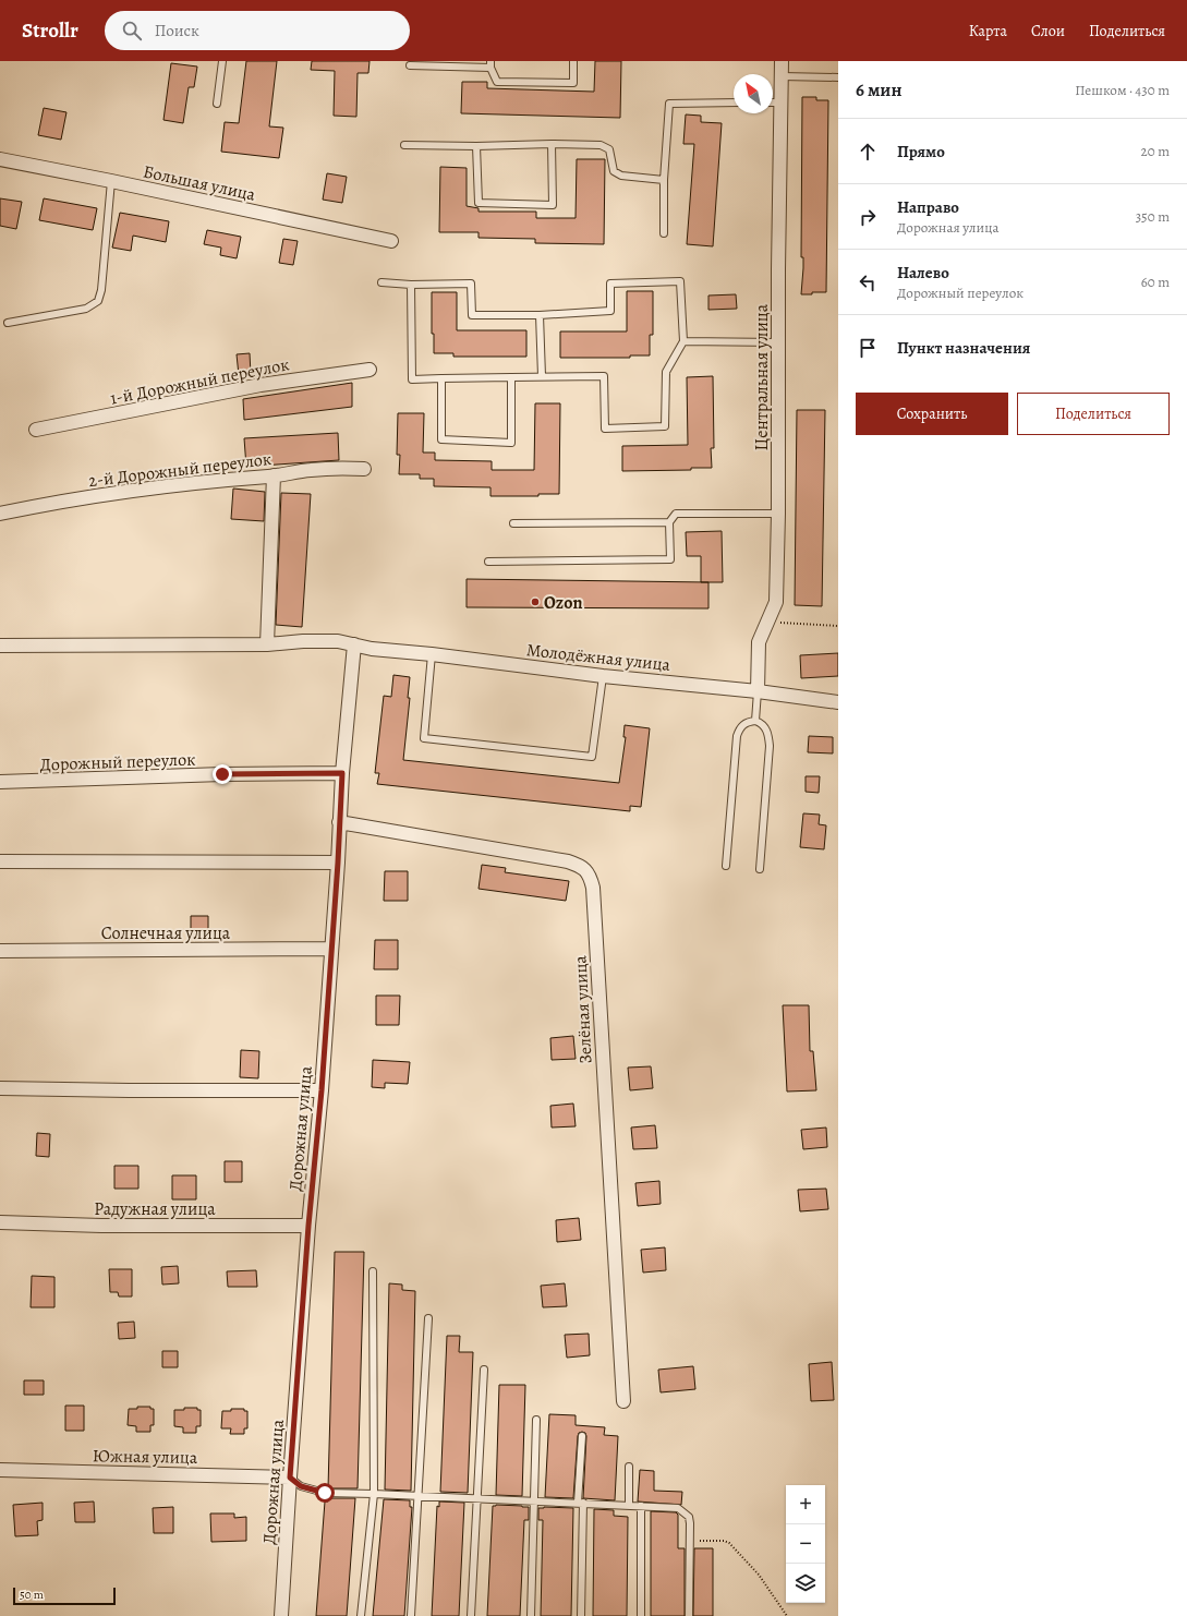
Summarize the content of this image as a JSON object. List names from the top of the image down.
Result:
{
  "streets": {
    "street": [
      "Большая улица",
      "Центральная улица",
      "1-й Дорожный переулок",
      "2-й Дорожный переулок",
      "Молодёжная улица",
      "Дорожный переулок",
      "Солнечная улица",
      "Зелёная улица",
      "Дорожная улица",
      "Радужная улица",
      "Южная улица"
    ]
  },
  "crossings": [
    ["Центральная улица", "Молодёжная улица"],
    ["Молодёжная улица", "Дорожная улица"],
    ["Дорожный переулок", "Дорожная улица"],
    ["Солнечная улица", "Дорожная улица"],
    ["Зелёная улица", "Дорожная улица"],
    ["Дорожная улица", "Радужная улица"],
    ["Дорожная улица", "Южная улица"]
  ],
  "places": ["Ozon"],
  "scale_bar": "50 m",
  "north": "top left",
  "page": {
    "header": "Strollr",
    "search": "Поиск",
    "nav": ["Карта", "Слои", "Поделиться"],
    "heading": ["6 мин", "Пешком · 430 m"],
    "list": [
      ["Прямо", "20 m"],
      ["Направо", "Дорожная улица", "350 m"],
      ["Налево", "Дорожный переулок", "60 m"],
      "Пункт назначения"
    ],
    "buttons": ["Сохранить", "Поделиться"],
    "map_buttons": ["+", "−"],
    "scale": "50 m"
  }
}
